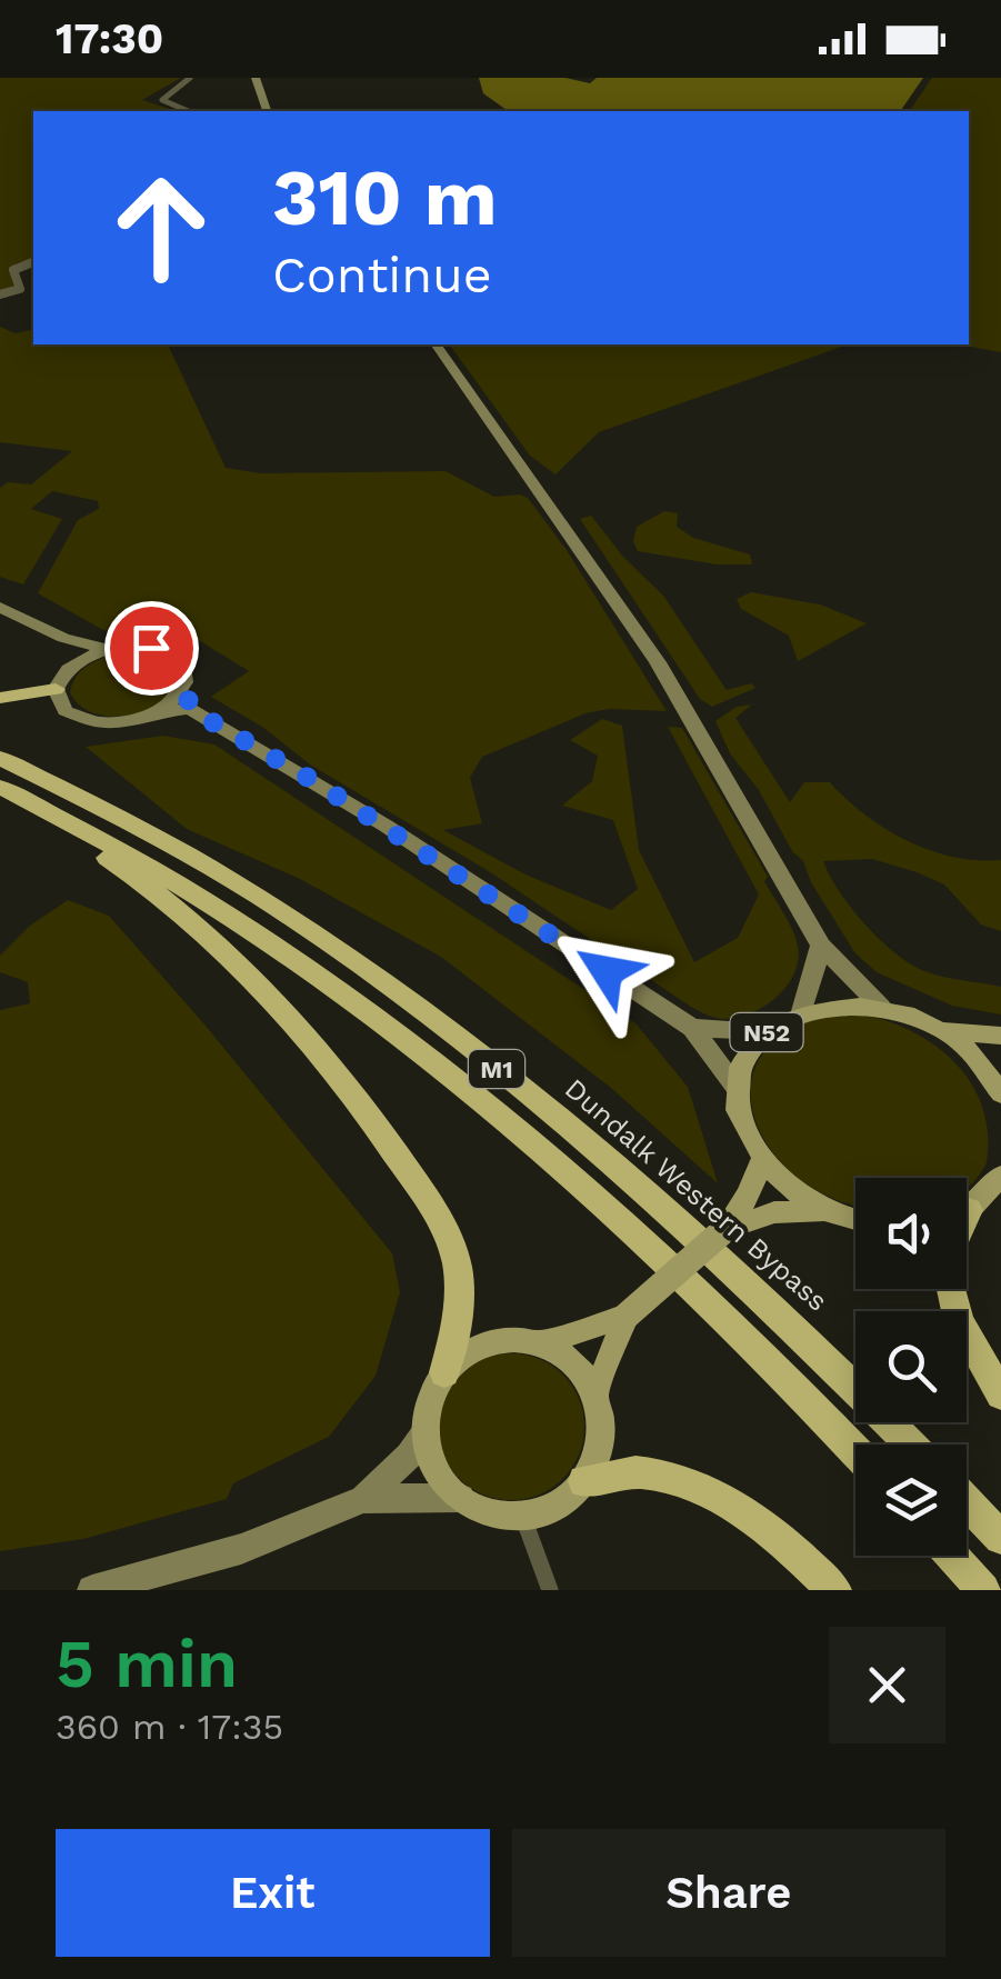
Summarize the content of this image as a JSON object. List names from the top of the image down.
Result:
{
  "streets": {
    "highway": ["M1", "Dundalk Western Bypass"],
    "main road": ["N52"]
  },
  "page": {
    "status": "17:30",
    "turn": ["310 m", "Continue"],
    "heading": ["5 min", "360 m · 17:35"],
    "buttons": ["Exit", "Share"]
  }
}
